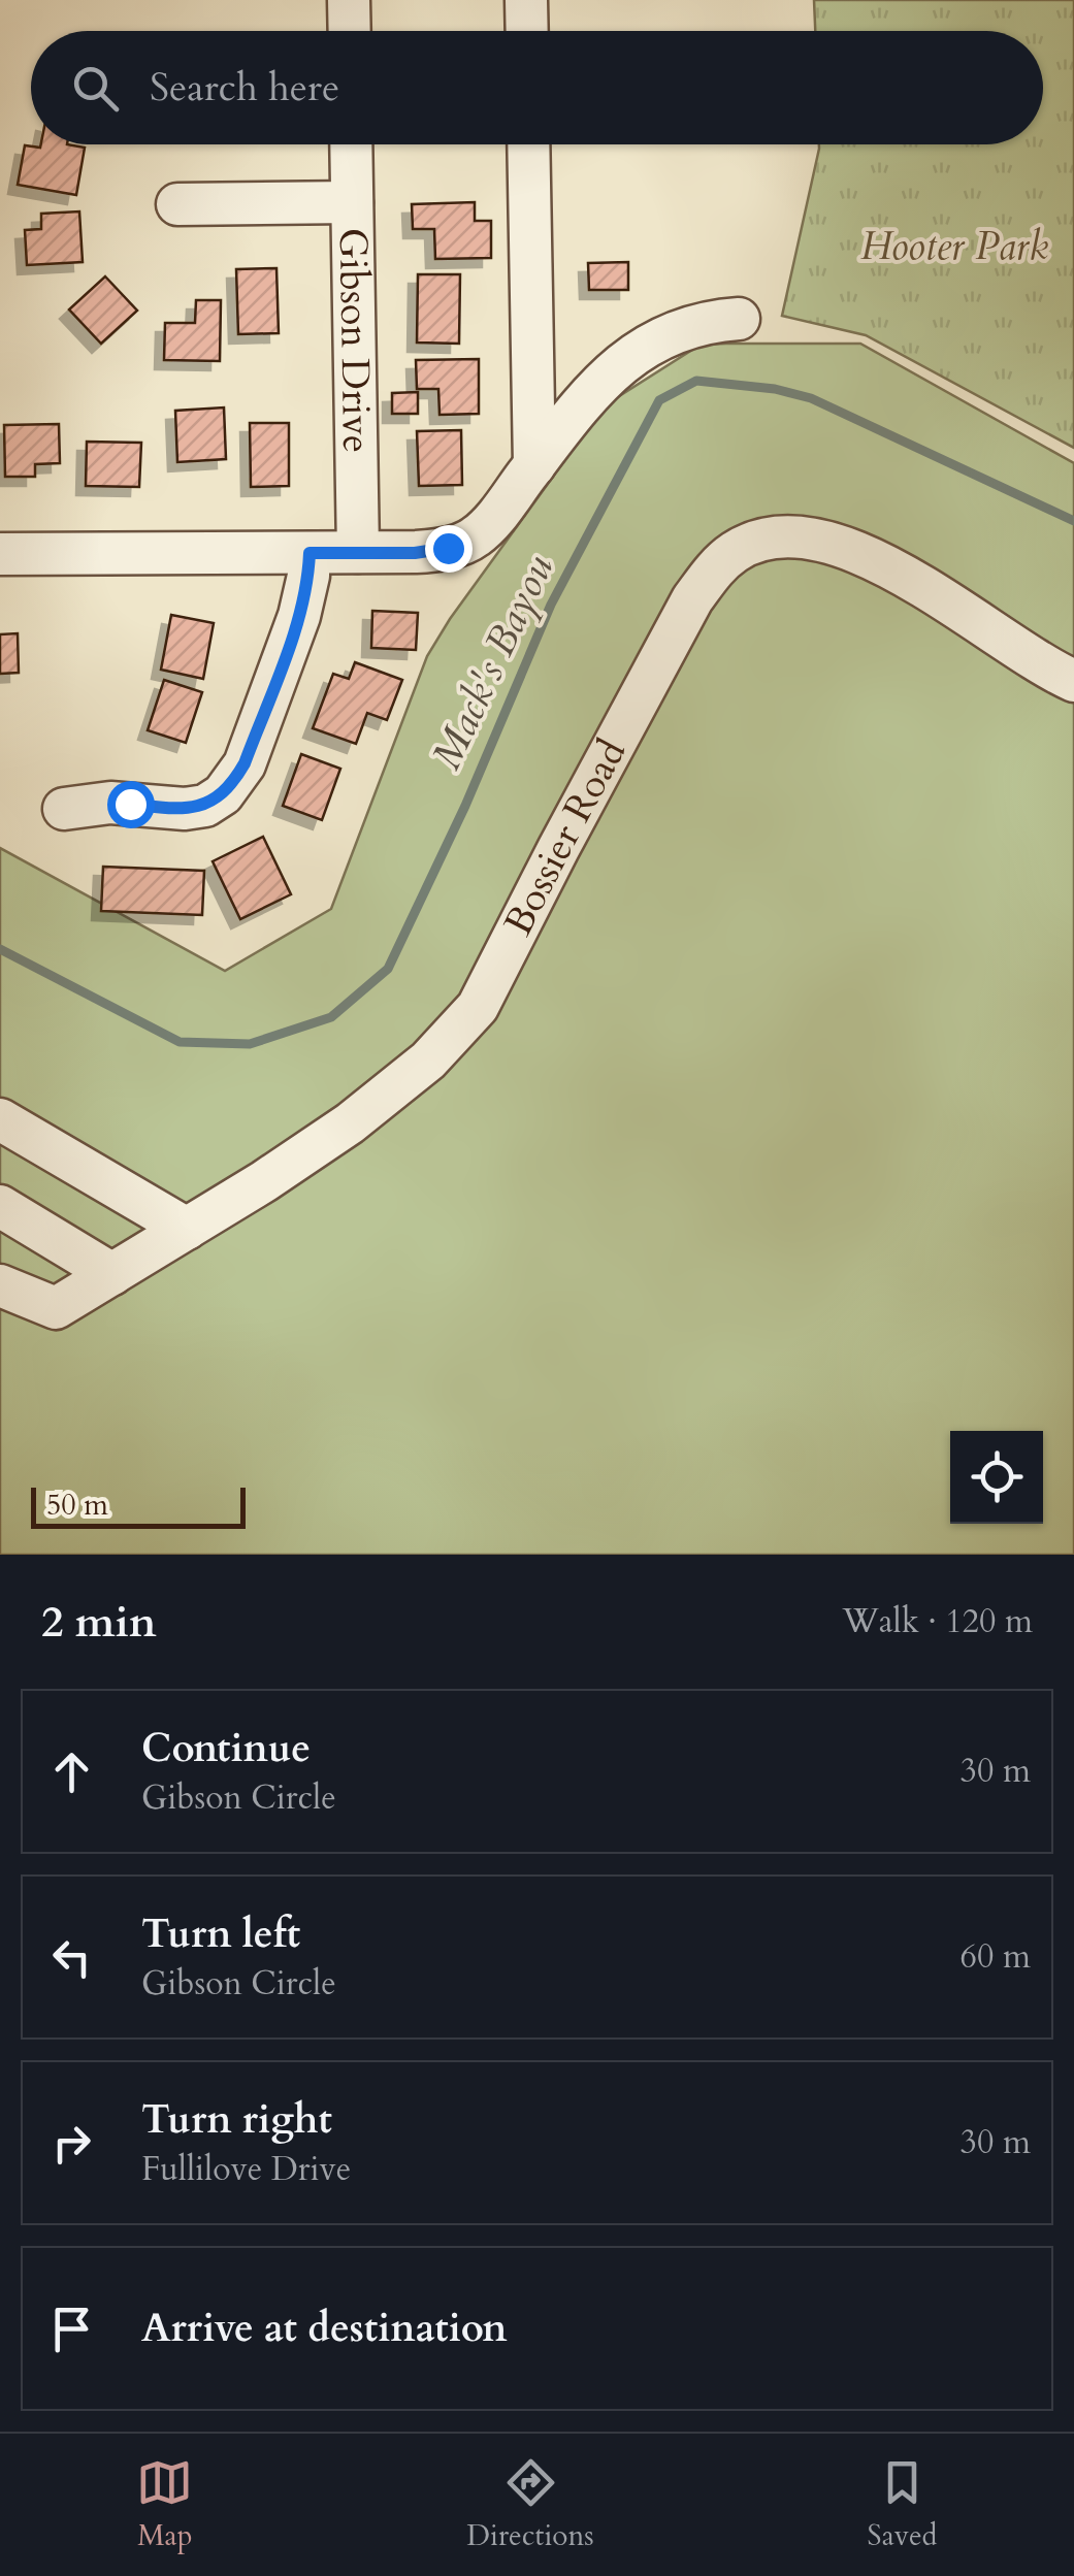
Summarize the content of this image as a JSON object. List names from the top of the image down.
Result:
{
  "streets": {
    "street": ["Gibson Drive", "Bossier Road"]
  },
  "water": ["Mack's Bayou"],
  "parks": ["Hooter Park"],
  "scale_bar": "50 m",
  "page": {
    "search": "Search here",
    "scale": "50 m",
    "heading": ["2 min", "Walk · 120 m"],
    "list": [
      ["Continue", "Gibson Circle", "30 m"],
      ["Turn left", "Gibson Circle", "60 m"],
      ["Turn right", "Fullilove Drive", "30 m"],
      "Arrive at destination"
    ],
    "nav": ["Map", "Directions", "Saved"]
  }
}
